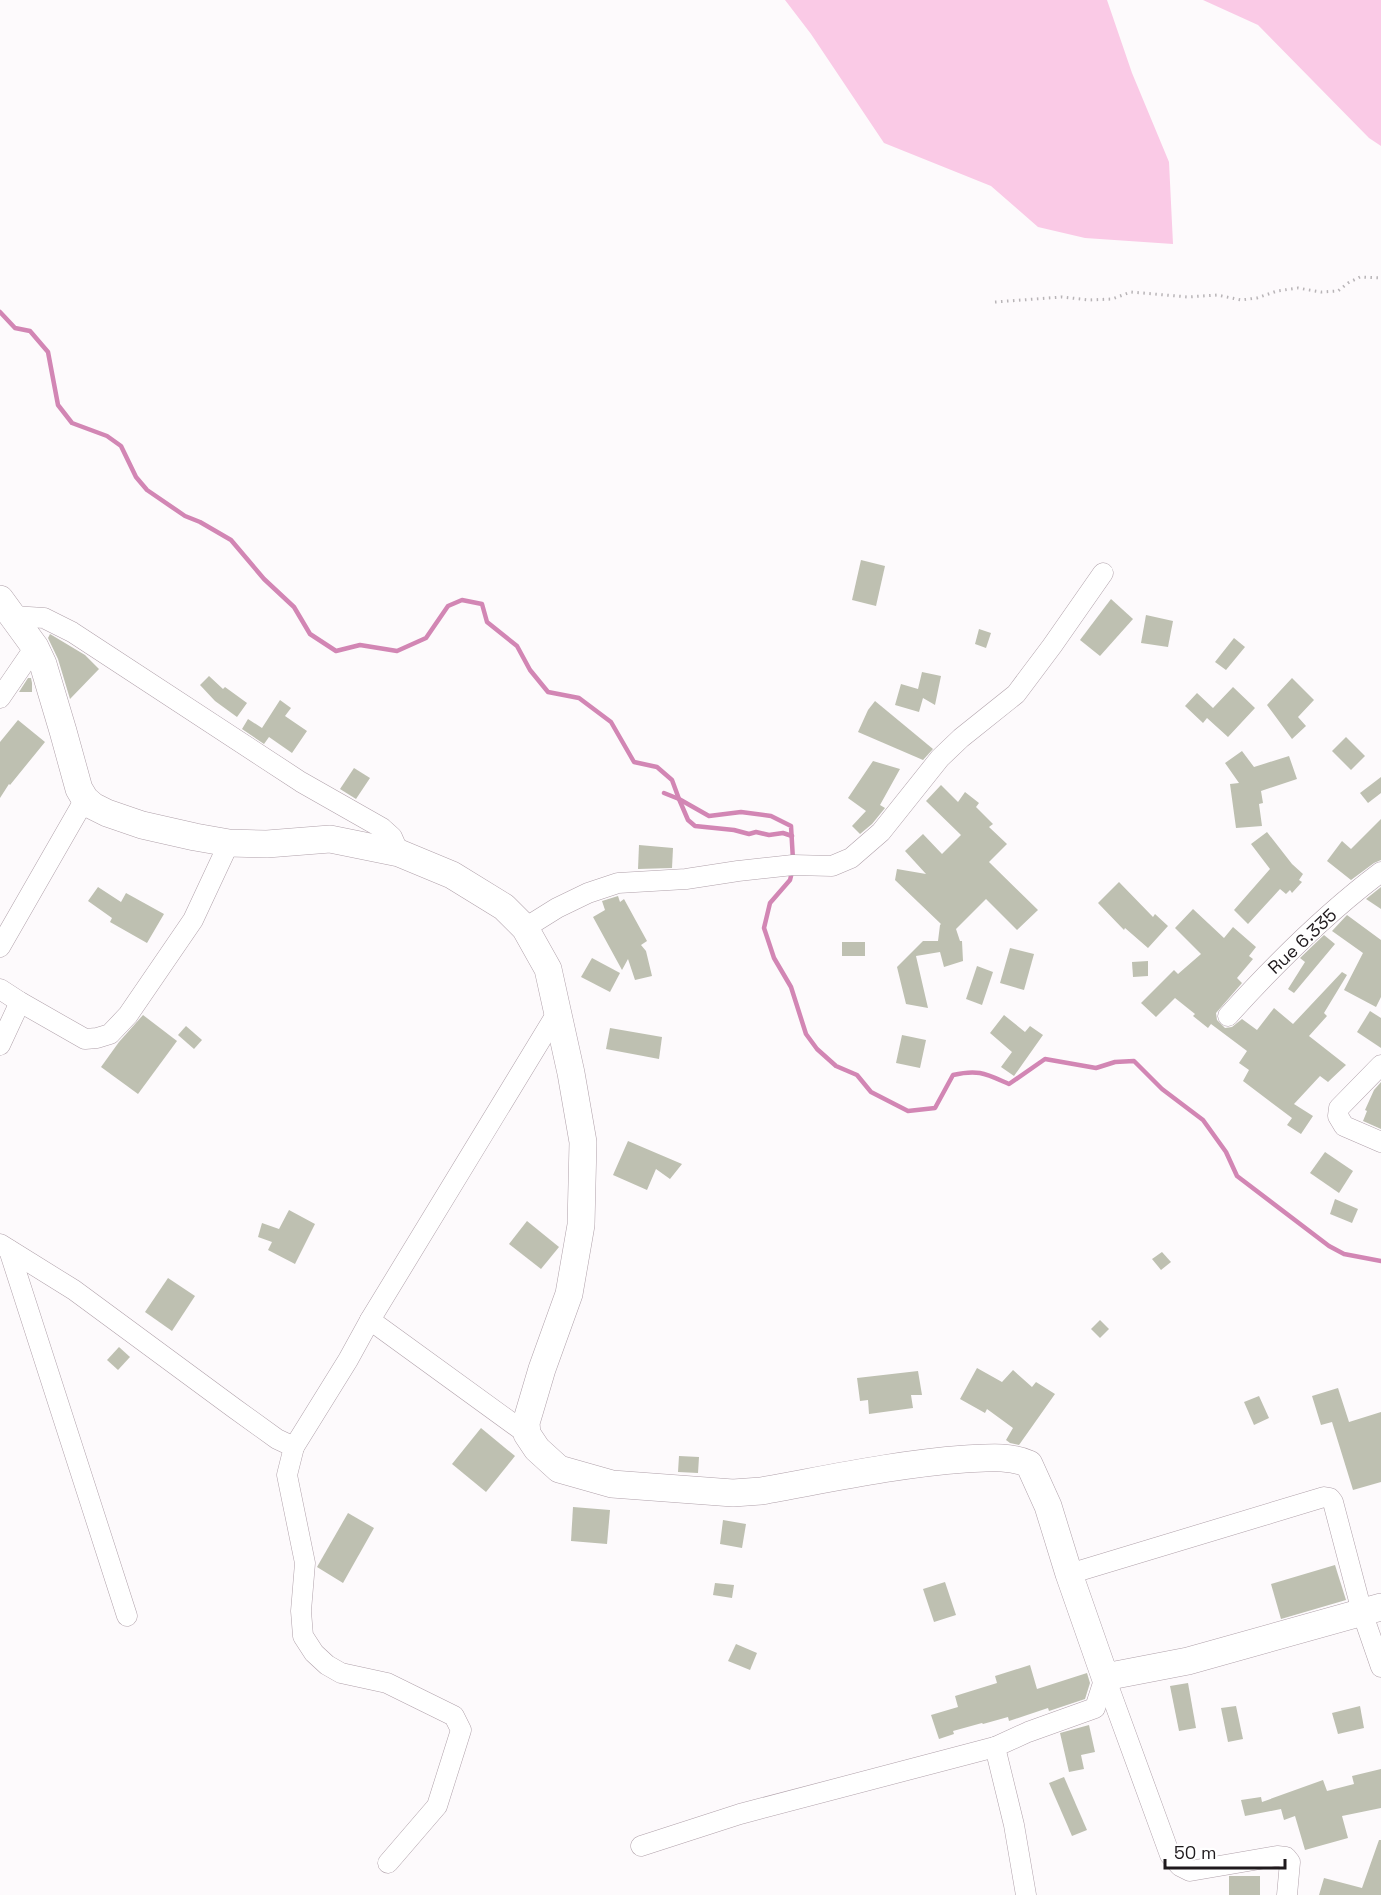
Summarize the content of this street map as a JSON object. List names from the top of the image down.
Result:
{
  "streets": {
    "street": ["Rue 6.335"]
  },
  "scale_bar": "50 m"
}
